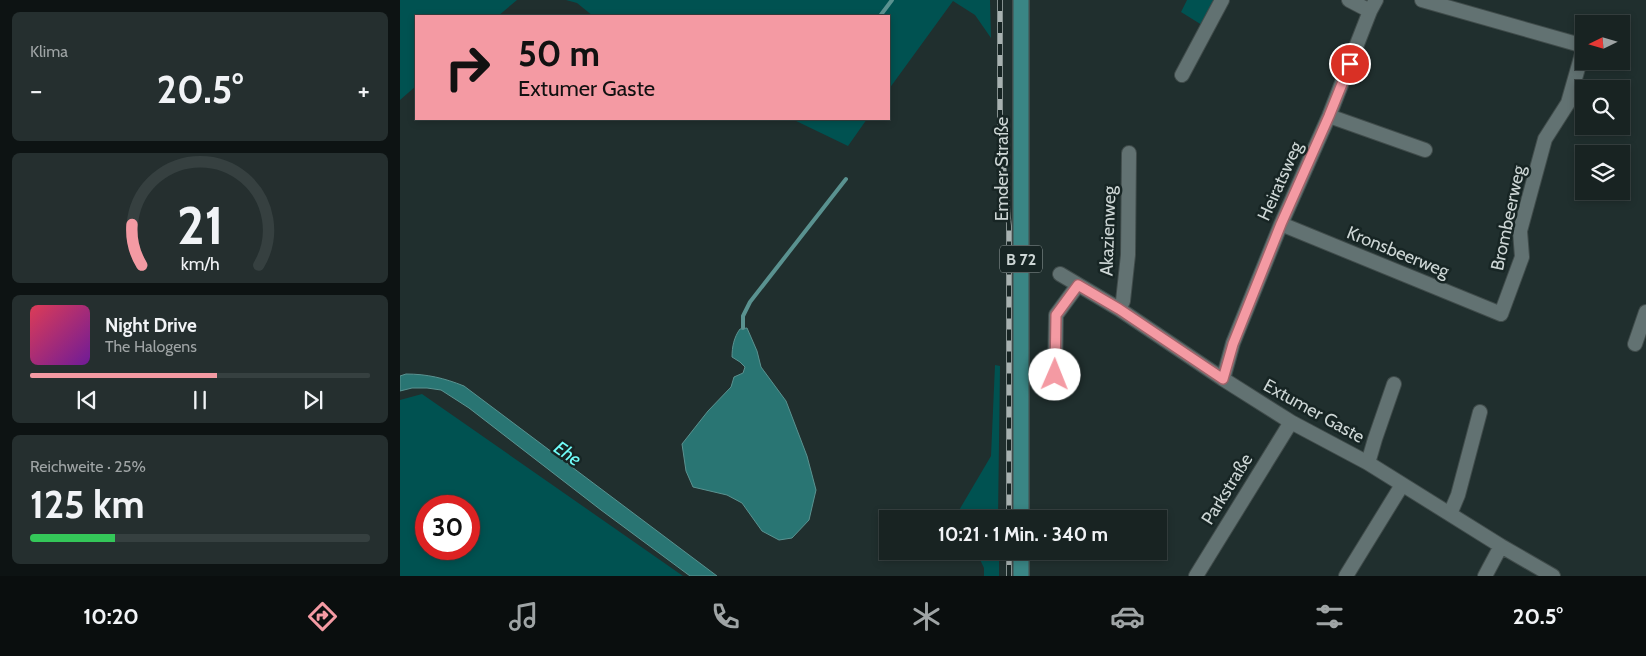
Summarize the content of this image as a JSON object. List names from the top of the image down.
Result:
{
  "streets": {
    "main road": ["Emder Straße", "B 72"],
    "street": [
      "Heiratsweg",
      "Brombeerweg",
      "Akazienweg",
      "Kronsbeerweg",
      "Extumer Gaste",
      "Parkstraße"
    ]
  },
  "crossings": [
    ["Heiratsweg", "Kronsbeerweg"],
    ["Heiratsweg", "Extumer Gaste"],
    ["Brombeerweg", "Kronsbeerweg"],
    ["Akazienweg", "Extumer Gaste"],
    ["Extumer Gaste", "Parkstraße"]
  ],
  "water": ["Ehe"],
  "north": "left",
  "page": {
    "tile": [
      "Klima",
      ["Reichweite · 25%", "125 km"]
    ],
    "turn": ["50 m", "Extumer Gaste"],
    "heat": ["−", "20.5°", "+"],
    "song": ["Night Drive", "The Halogens"],
    "limit": "30",
    "trip": "10:21 · 1 Min. · 340 m",
    "tabs": ["10:20", "20.5°"],
    "gauge": ["21", "km/h"]
  }
}
